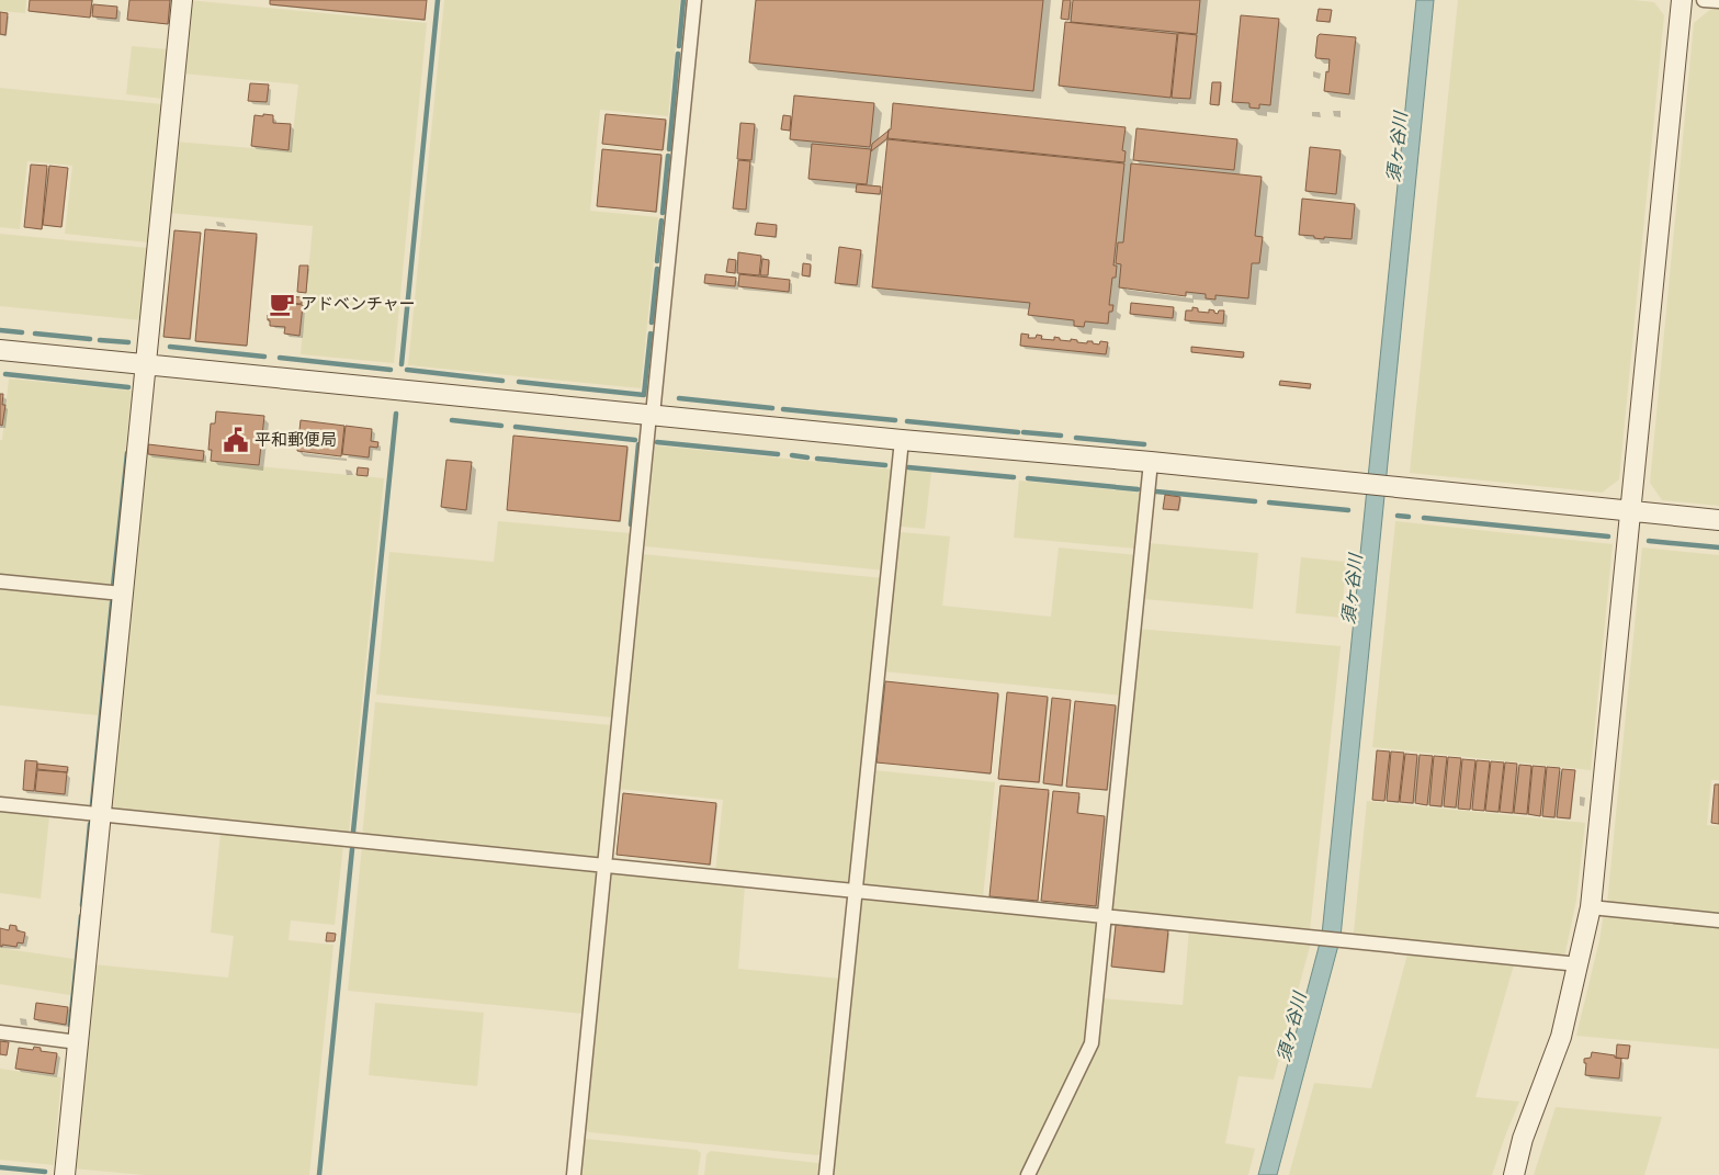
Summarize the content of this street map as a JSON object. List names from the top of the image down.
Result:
{
  "water": ["須ヶ谷川"],
  "places": {
    "cafe": ["アドベンチャー"],
    "public building": ["平和郵便局"]
  }
}
